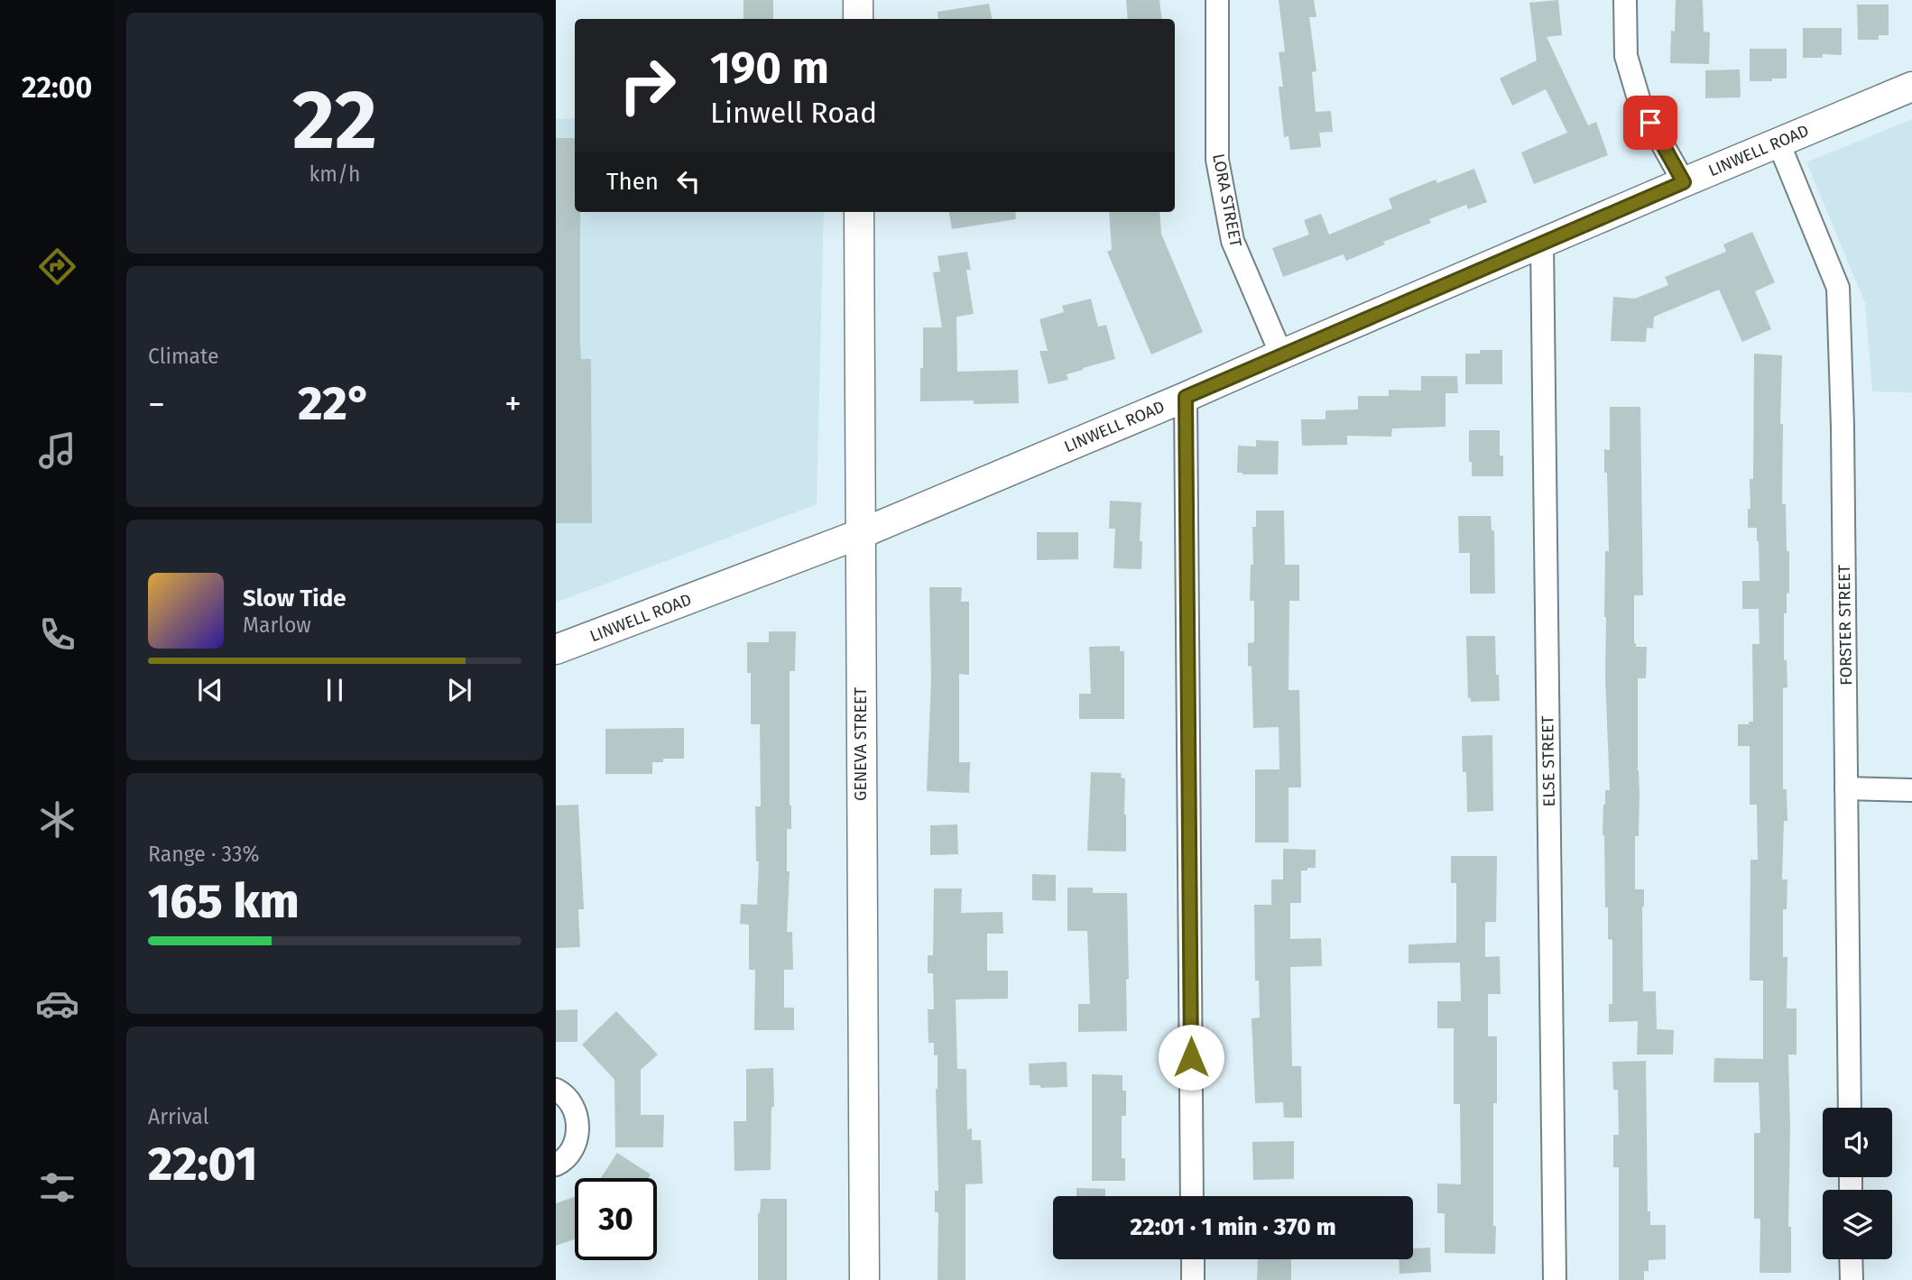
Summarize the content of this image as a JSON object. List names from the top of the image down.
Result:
{
  "streets": {
    "main road": ["LINWELL ROAD", "GENEVA STREET"],
    "street": ["LORA STREET", "FORSTER STREET", "ELSE STREET"]
  },
  "crossings": [
    ["LINWELL ROAD", "LORA STREET"],
    ["LINWELL ROAD", "FORSTER STREET"],
    ["LINWELL ROAD", "GENEVA STREET"],
    ["LINWELL ROAD", "ELSE STREET"]
  ],
  "page": {
    "tabs": "22:00",
    "tile": [
      ["22", "km/h"],
      "Climate",
      ["Range · 33%", "165 km"],
      ["Arrival", "22:01"]
    ],
    "turn": ["190 m", "Linwell Road"],
    "then": "Then",
    "heat": ["−", "22°", "+"],
    "song": ["Slow Tide", "Marlow"],
    "limit": "30",
    "trip": "22:01 · 1 min · 370 m"
  }
}
